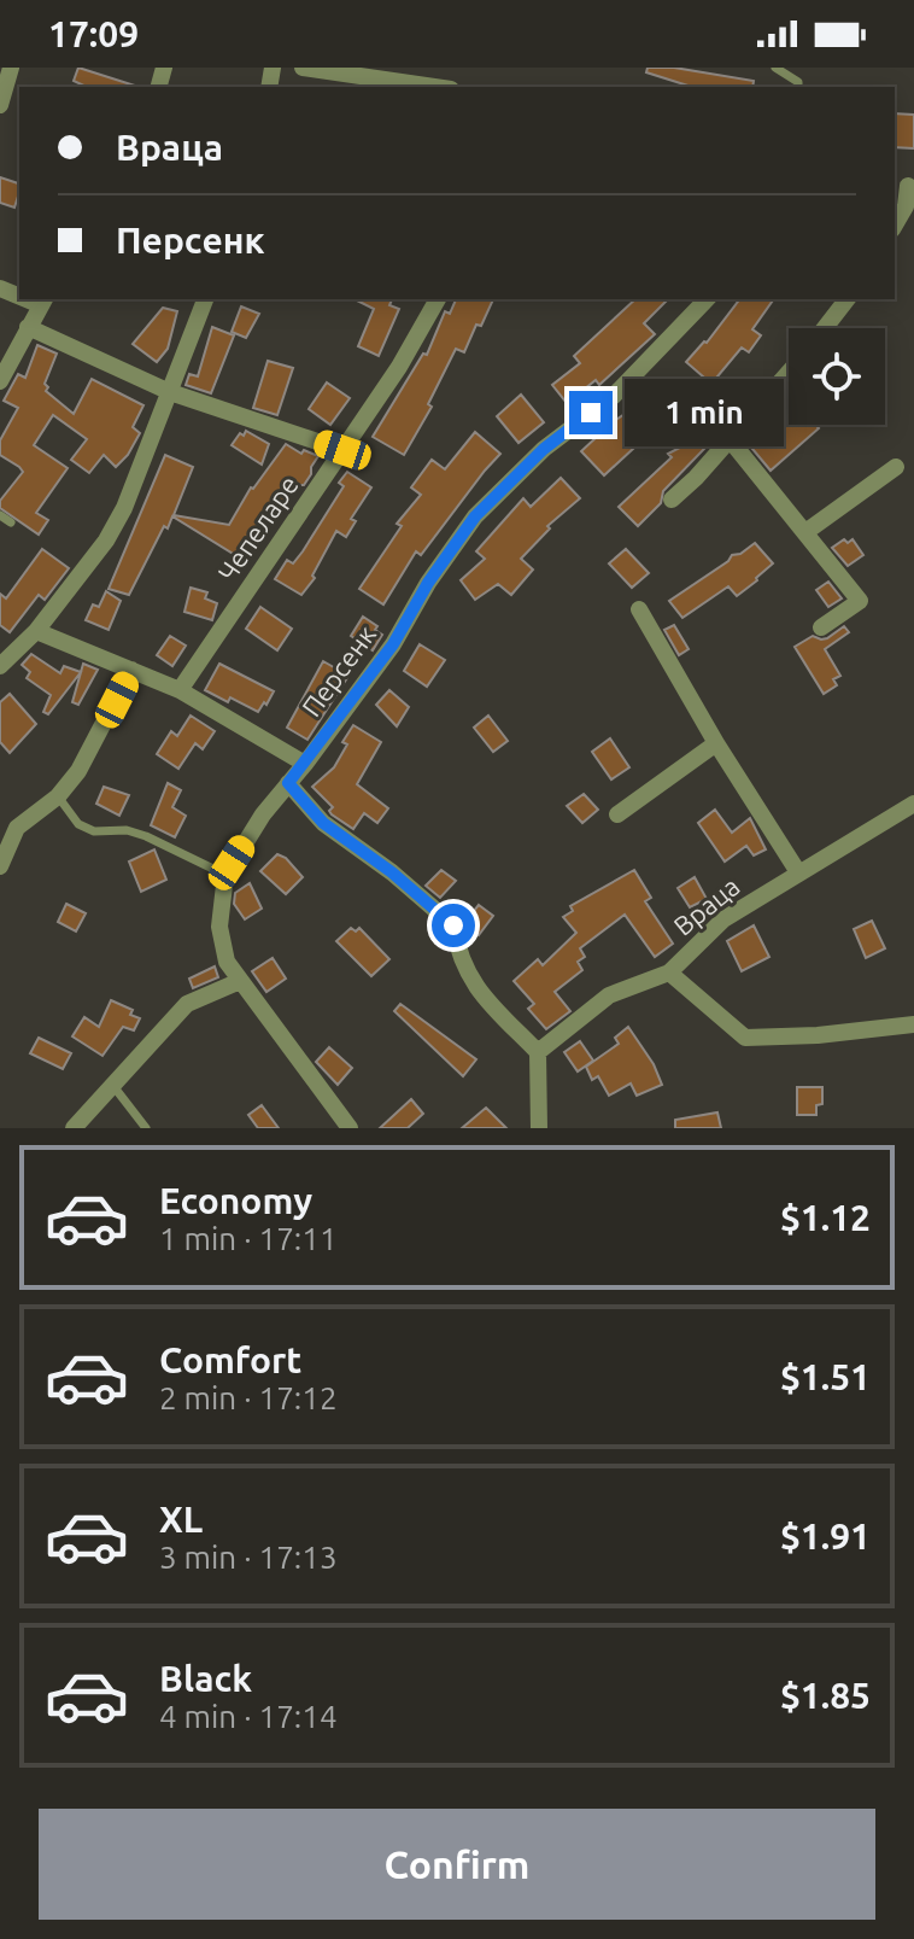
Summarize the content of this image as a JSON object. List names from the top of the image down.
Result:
{
  "streets": {
    "street": ["Чепеларе", "Персенк", "Враца"]
  },
  "page": {
    "status": "17:09",
    "banner": ["Враца", "Персенк"],
    "bubble": "1 min",
    "list": [
      {
        "name": "Economy",
        "note": "1 min · 17:11",
        "value": "$1.12"
      },
      {
        "name": "Comfort",
        "note": "2 min · 17:12",
        "value": "$1.51"
      },
      {
        "name": "XL",
        "note": "3 min · 17:13",
        "value": "$1.91"
      },
      {
        "name": "Black",
        "note": "4 min · 17:14",
        "value": "$1.85"
      }
    ],
    "buttons": "Confirm"
  }
}
